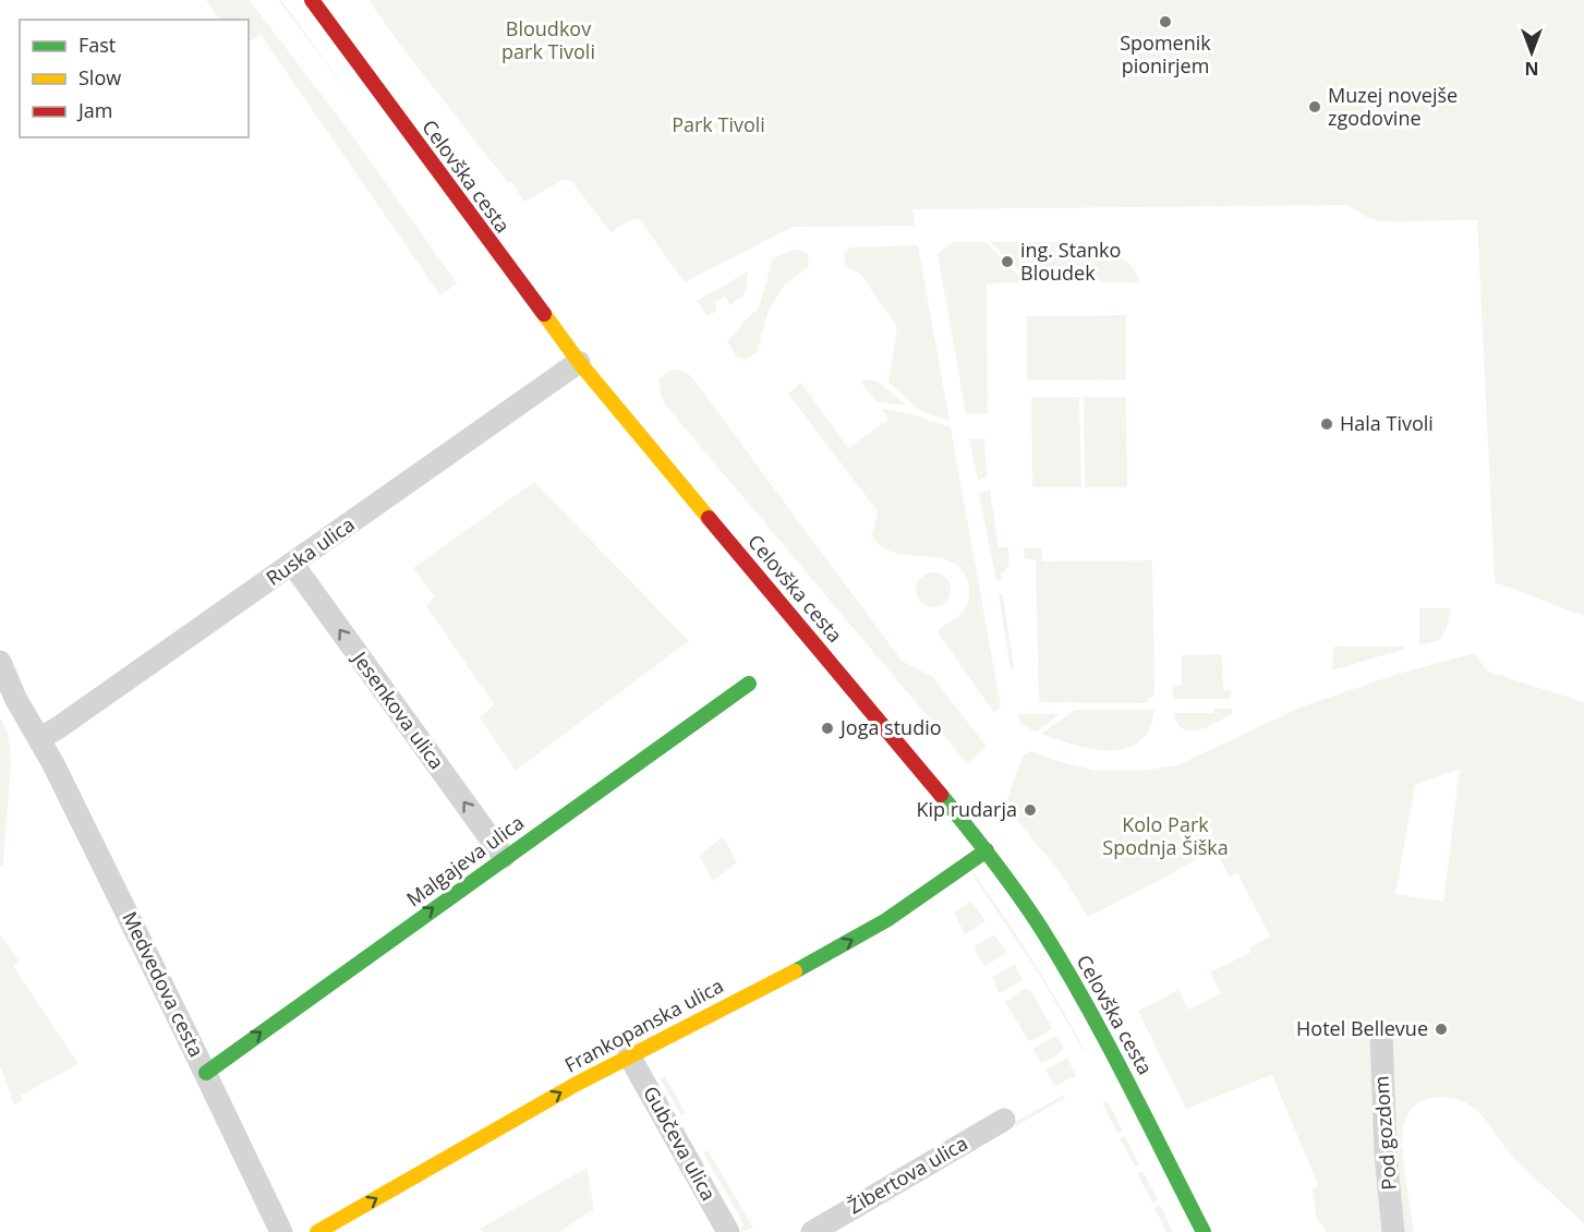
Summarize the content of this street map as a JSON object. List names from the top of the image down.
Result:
{
  "streets": {
    "main road": ["Celovška cesta", "Malgajeva ulica", "Frankopanska ulica"],
    "street": [
      "Ruska ulica",
      "Jesenkova ulica",
      "Medvedova cesta",
      "Pod gozdom",
      "Gubčeva ulica",
      "Žibertova ulica"
    ]
  },
  "crossings": [
    ["Celovška cesta", "Ruska ulica"],
    ["Celovška cesta", "Frankopanska ulica"],
    ["Ruska ulica", "Jesenkova ulica"],
    ["Ruska ulica", "Medvedova cesta"],
    ["Jesenkova ulica", "Malgajeva ulica"],
    ["Malgajeva ulica", "Medvedova cesta"],
    ["Frankopanska ulica", "Gubčeva ulica"]
  ],
  "one_way": ["Jesenkova ulica", "Malgajeva ulica", "Frankopanska ulica"],
  "parks": ["Bloudkov park Tivoli", "Park Tivoli", "Kolo Park Spodnja Šiška"],
  "places": [
    "Spomenik pionirjem",
    "Muzej novejše zgodovine",
    "ing. Stanko Bloudek",
    "Hala Tivoli",
    "Joga studio",
    "Kip rudarja",
    "Hotel Bellevue"
  ],
  "legend": ["Fast", "Slow", "Jam"],
  "north": "bottom"
}
